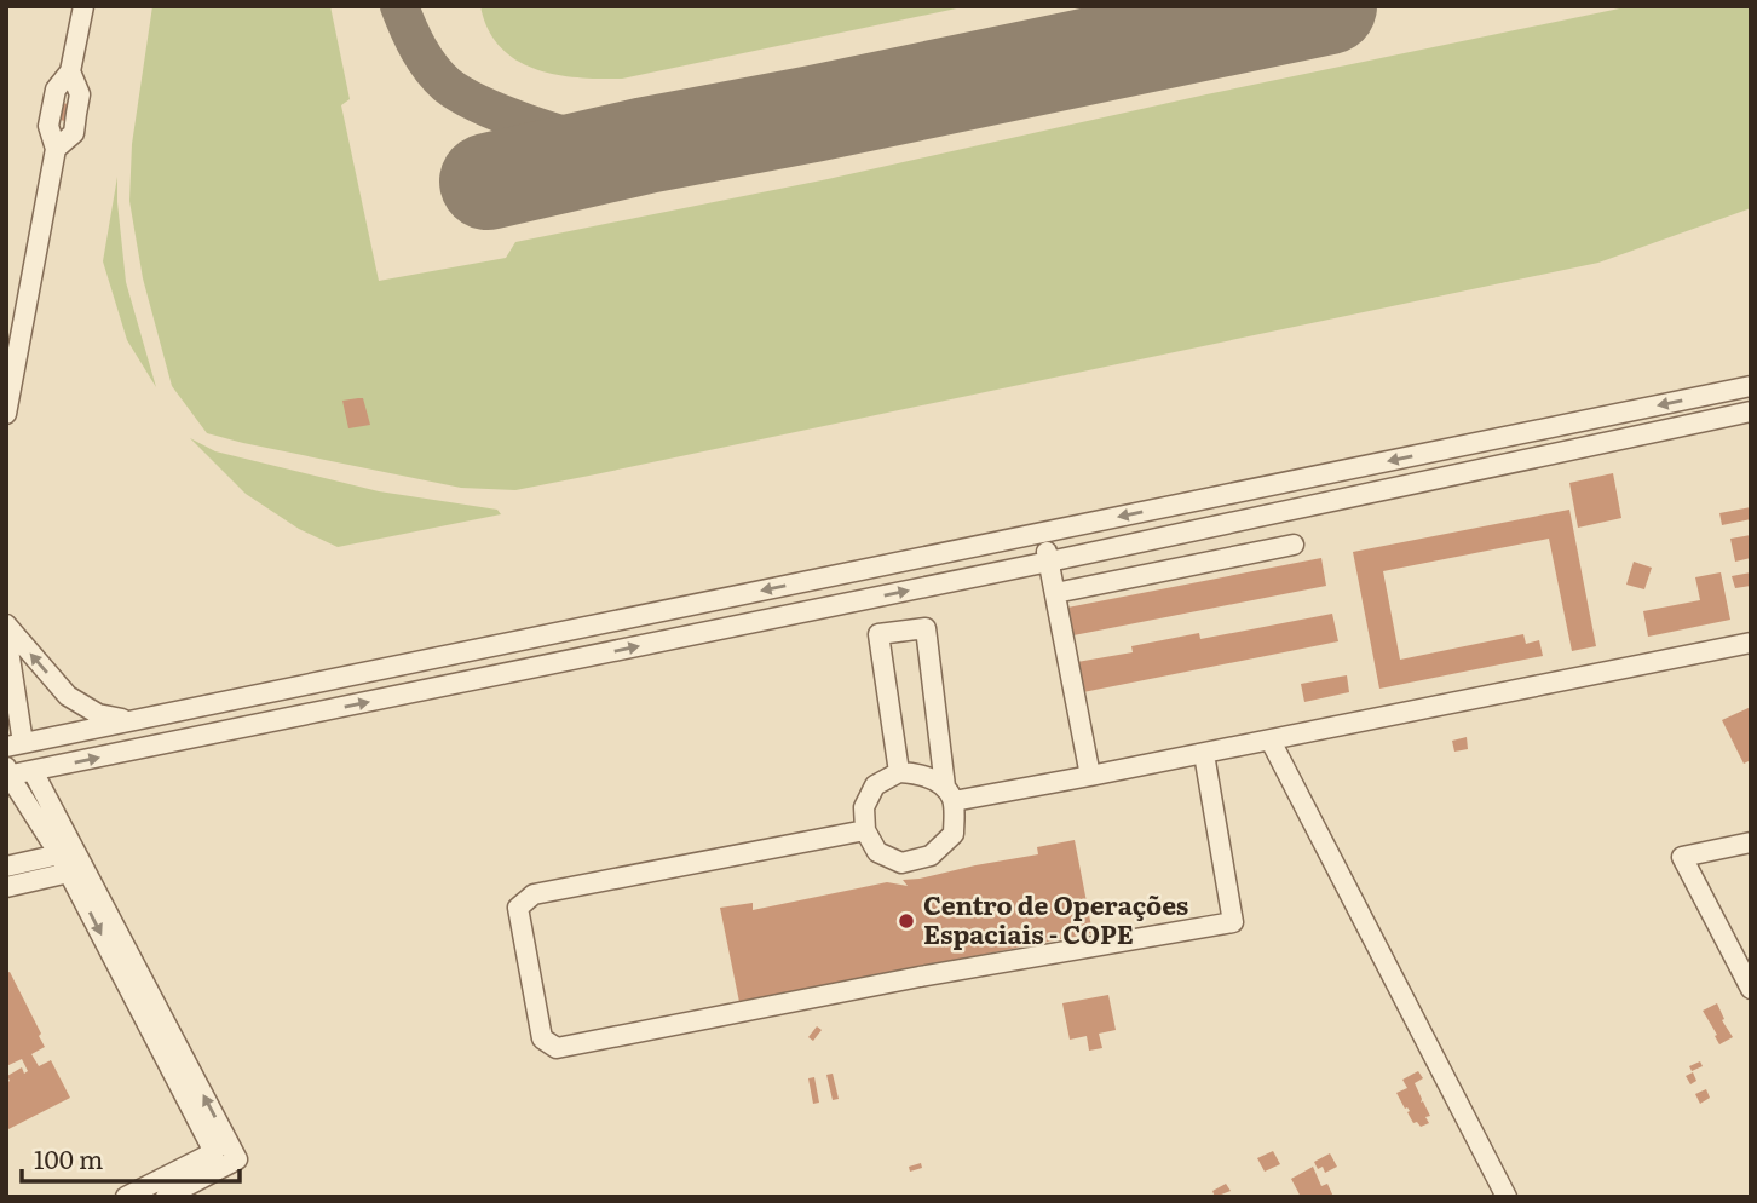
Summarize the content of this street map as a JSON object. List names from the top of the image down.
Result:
{
  "places": ["Centro de Operações Espaciais - COPE"],
  "scale_bar": "100 m"
}
